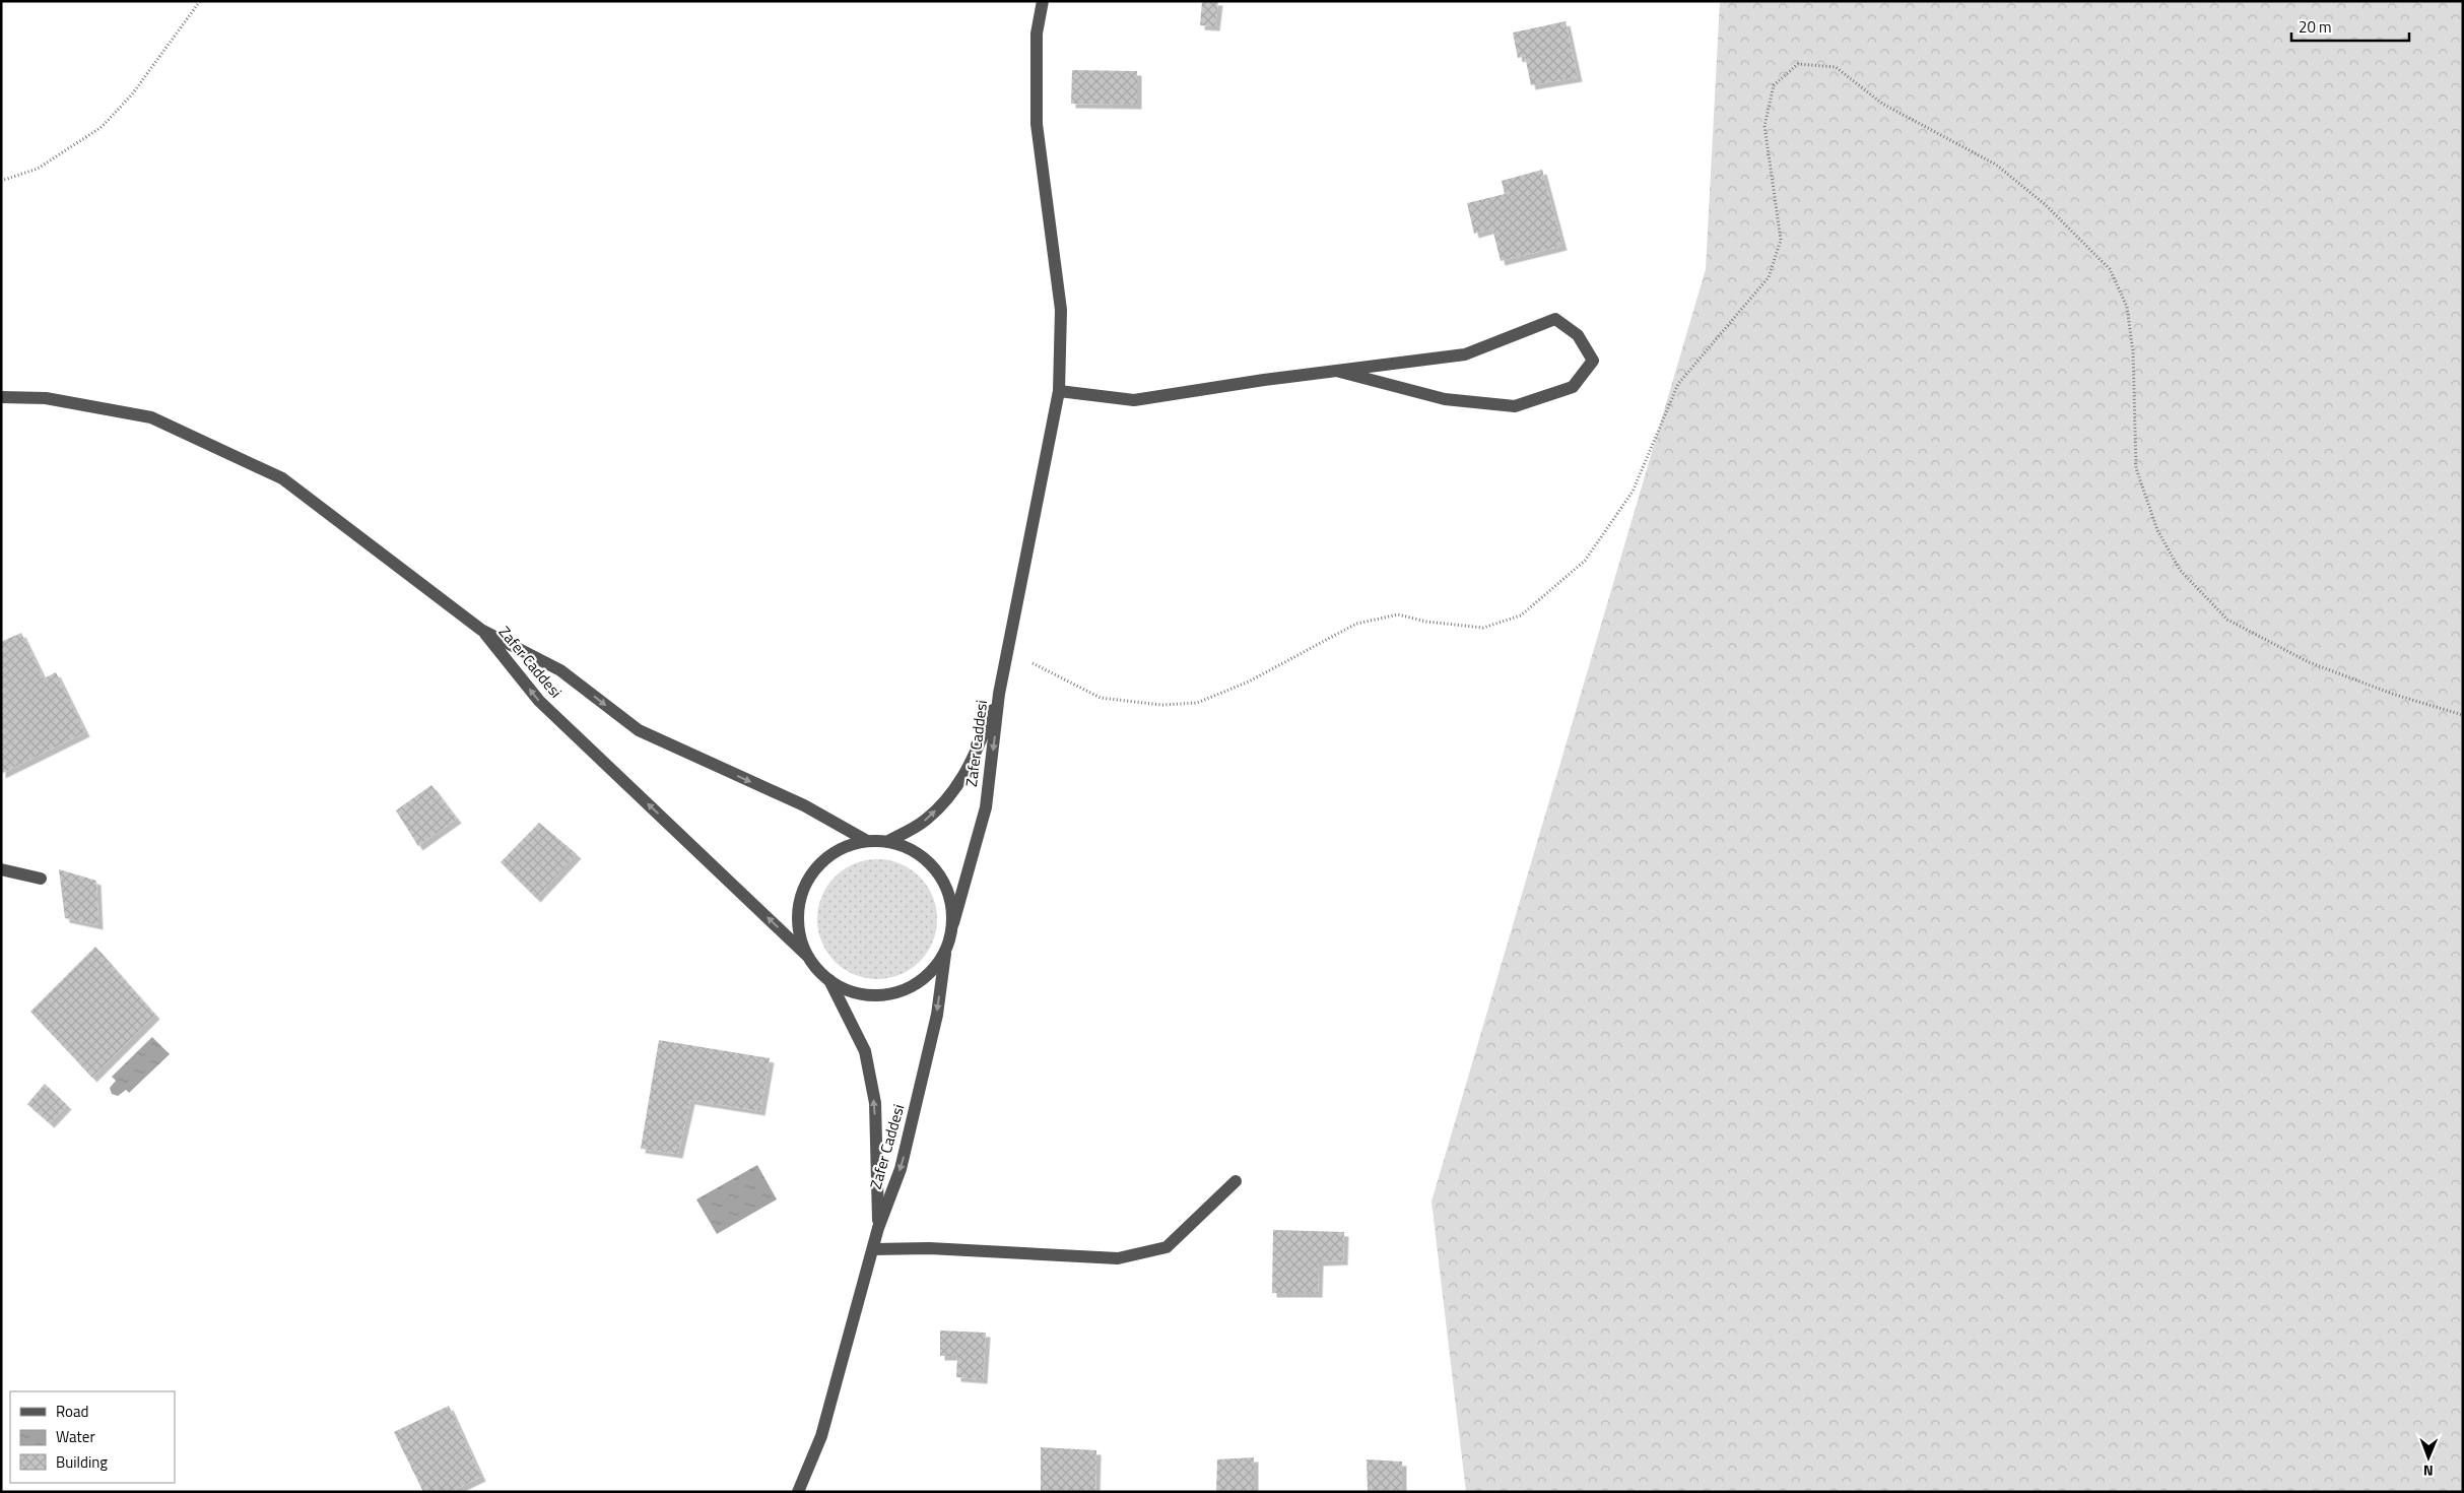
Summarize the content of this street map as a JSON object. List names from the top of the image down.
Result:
{
  "streets": {
    "street": ["Zafer Caddesi"]
  },
  "legend": ["Road", "Water", "Building"],
  "scale_bar": "20 m",
  "north": "bottom"
}
